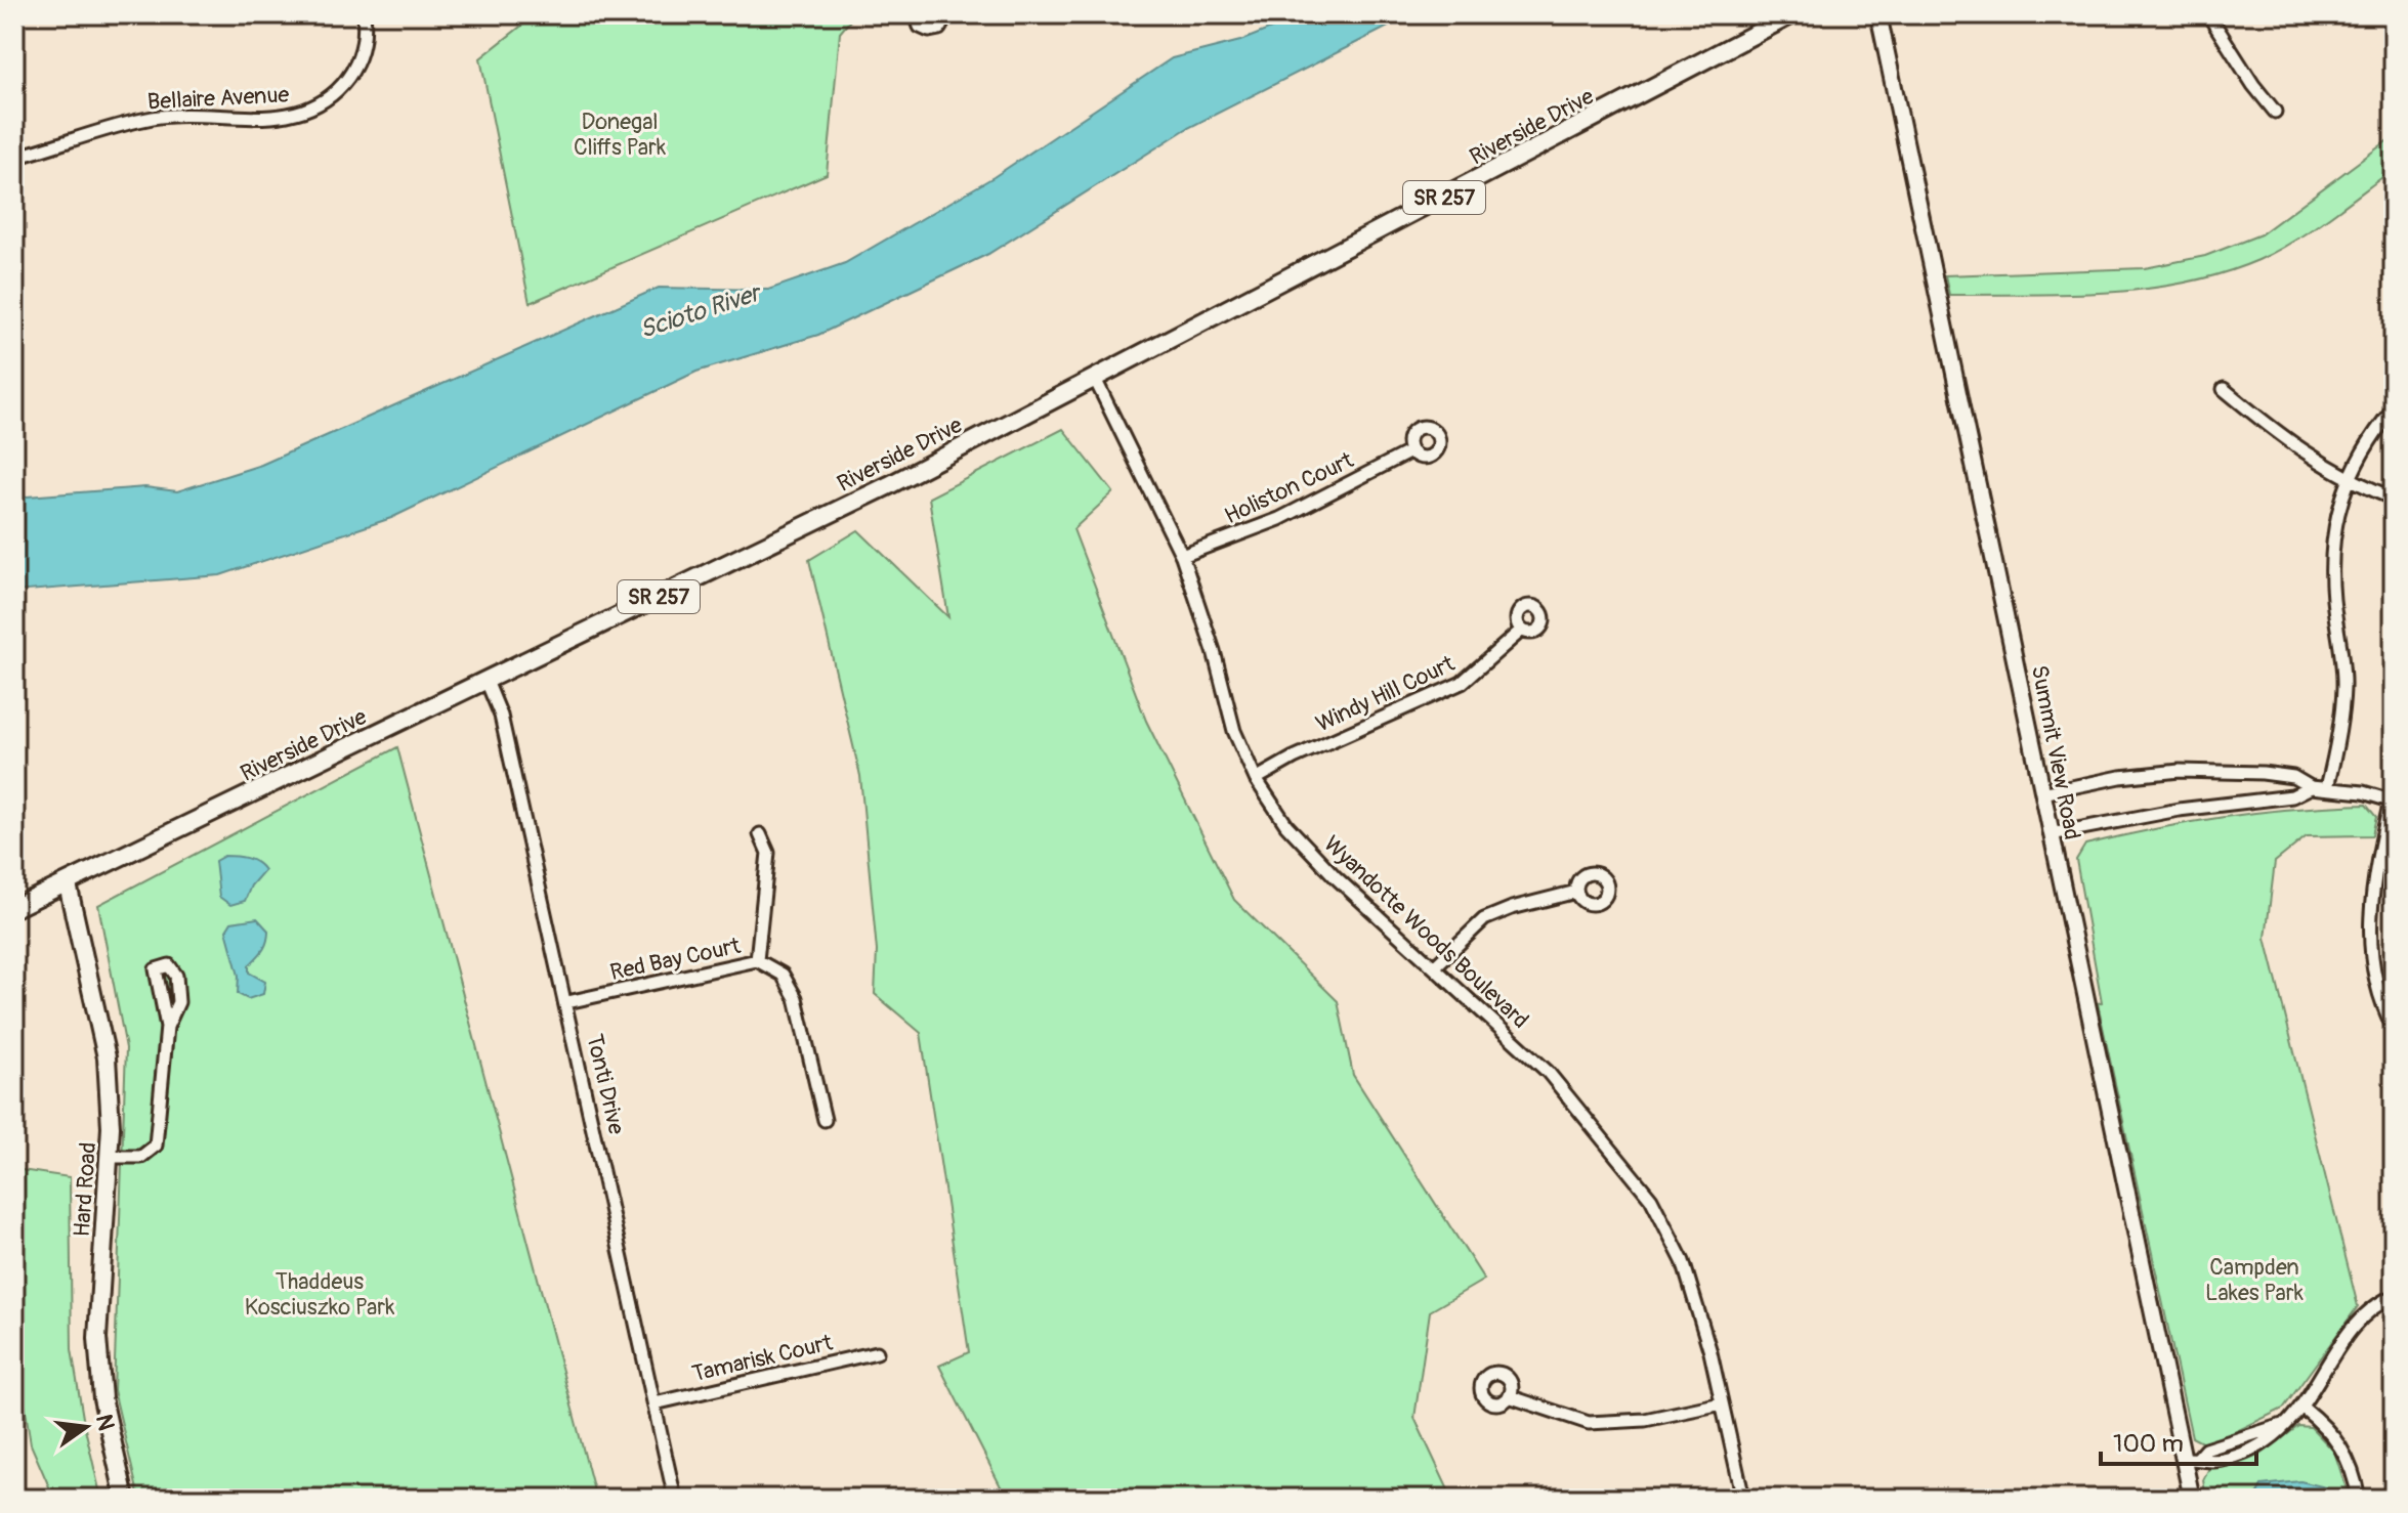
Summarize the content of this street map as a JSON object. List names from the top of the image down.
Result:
{
  "streets": {
    "main road": ["Riverside Drive", "SR 257", "Hard Road"],
    "street": [
      "Bellaire Avenue",
      "Holiston Court",
      "Windy Hill Court",
      "Summit View Road",
      "Wyandotte Woods Boulevard",
      "Red Bay Court",
      "Tonti Drive",
      "Tamarisk Court"
    ]
  },
  "crossings": [
    ["Riverside Drive", "Wyandotte Woods Boulevard"],
    ["Riverside Drive", "Tonti Drive"],
    ["Riverside Drive", "Hard Road"],
    ["Holiston Court", "Wyandotte Woods Boulevard"],
    ["Windy Hill Court", "Wyandotte Woods Boulevard"],
    ["Red Bay Court", "Tonti Drive"],
    ["Tonti Drive", "Tamarisk Court"]
  ],
  "water": ["Scioto River"],
  "parks": ["Donegal Cliffs Park", "Campden Lakes Park", "Thaddeus Kosciuszko Park"],
  "scale_bar": "100 m",
  "north": "right"
}
